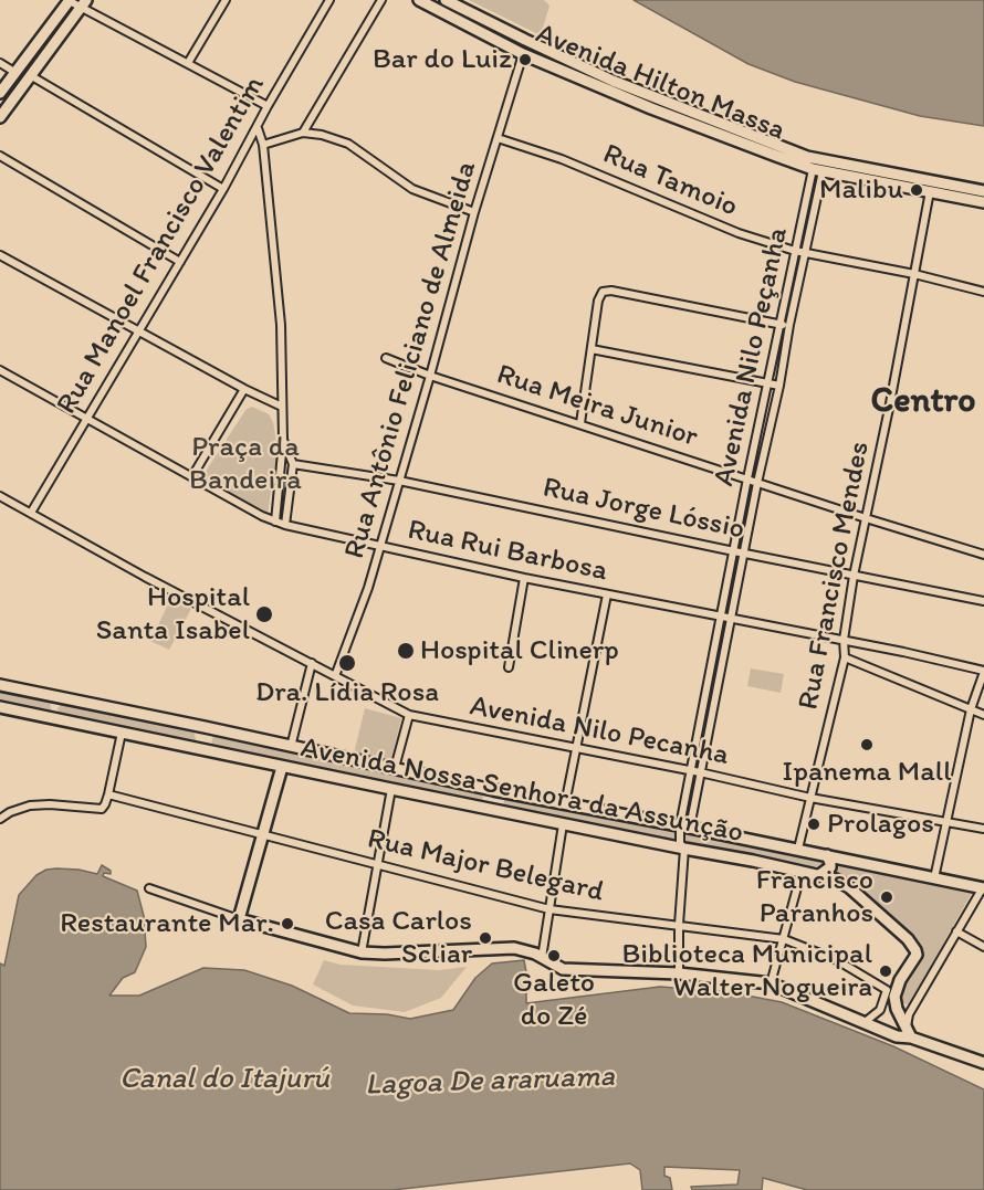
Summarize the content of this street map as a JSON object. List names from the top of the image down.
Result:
{
  "streets": {
    "main road": ["Avenida Hilton Massa", "Avenida Nossa Senhora da Assunção"],
    "street": [
      "Rua Tamoio",
      "Rua Manoel Francisco Valentim",
      "Avenida Nilo Peçanha",
      "Rua Antônio Feliciano de Almeida",
      "Rua Meira Junior",
      "Rua Jorge Lóssio",
      "Rua Rui Barbosa",
      "Rua Francisco Mendes",
      "Avenida Nilo Pecanha",
      "Rua Major Belegard"
    ]
  },
  "crossings": [
    ["Avenida Hilton Massa", "Avenida Nilo Peçanha"],
    ["Avenida Hilton Massa", "Rua Antônio Feliciano de Almeida"],
    ["Avenida Hilton Massa", "Rua Francisco Mendes"],
    ["Rua Tamoio", "Avenida Nilo Peçanha"],
    ["Rua Tamoio", "Rua Antônio Feliciano de Almeida"],
    ["Rua Tamoio", "Rua Francisco Mendes"],
    ["Rua Manoel Francisco Valentim", "Rua Rui Barbosa"],
    ["Rua Manoel Francisco Valentim", "Avenida Nilo Pecanha"],
    ["Avenida Nilo Peçanha", "Rua Meira Junior"],
    ["Avenida Nilo Peçanha", "Rua Jorge Lóssio"],
    ["Avenida Nilo Peçanha", "Rua Rui Barbosa"],
    ["Avenida Nilo Peçanha", "Avenida Nilo Pecanha"],
    ["Avenida Nilo Peçanha", "Avenida Nossa Senhora da Assunção"],
    ["Rua Antônio Feliciano de Almeida", "Rua Meira Junior"],
    ["Rua Antônio Feliciano de Almeida", "Rua Jorge Lóssio"],
    ["Rua Antônio Feliciano de Almeida", "Rua Rui Barbosa"],
    ["Rua Antônio Feliciano de Almeida", "Avenida Nilo Pecanha"],
    ["Rua Meira Junior", "Rua Francisco Mendes"],
    ["Rua Jorge Lóssio", "Rua Francisco Mendes"],
    ["Rua Francisco Mendes", "Avenida Nilo Pecanha"],
    ["Rua Francisco Mendes", "Avenida Nossa Senhora da Assunção"]
  ],
  "districts": ["Centro"],
  "water": ["Canal do Itajurú", "Lagoa De araruama"],
  "parks": ["Praça da Bandeira"],
  "places": [
    "Bar do Luiz",
    "Malibu",
    "Hospital Santa Isabel",
    "Hospital Clinerp",
    "Dra. Lídia Rosa",
    "Ipanema Mall",
    "Prolagos",
    "Francisco Paranhos",
    "Restaurante Mar.",
    "Casa Carlos Scliar",
    "Galeto do Zé",
    "Biblioteca Municipal Walter Nogueira"
  ]
}
